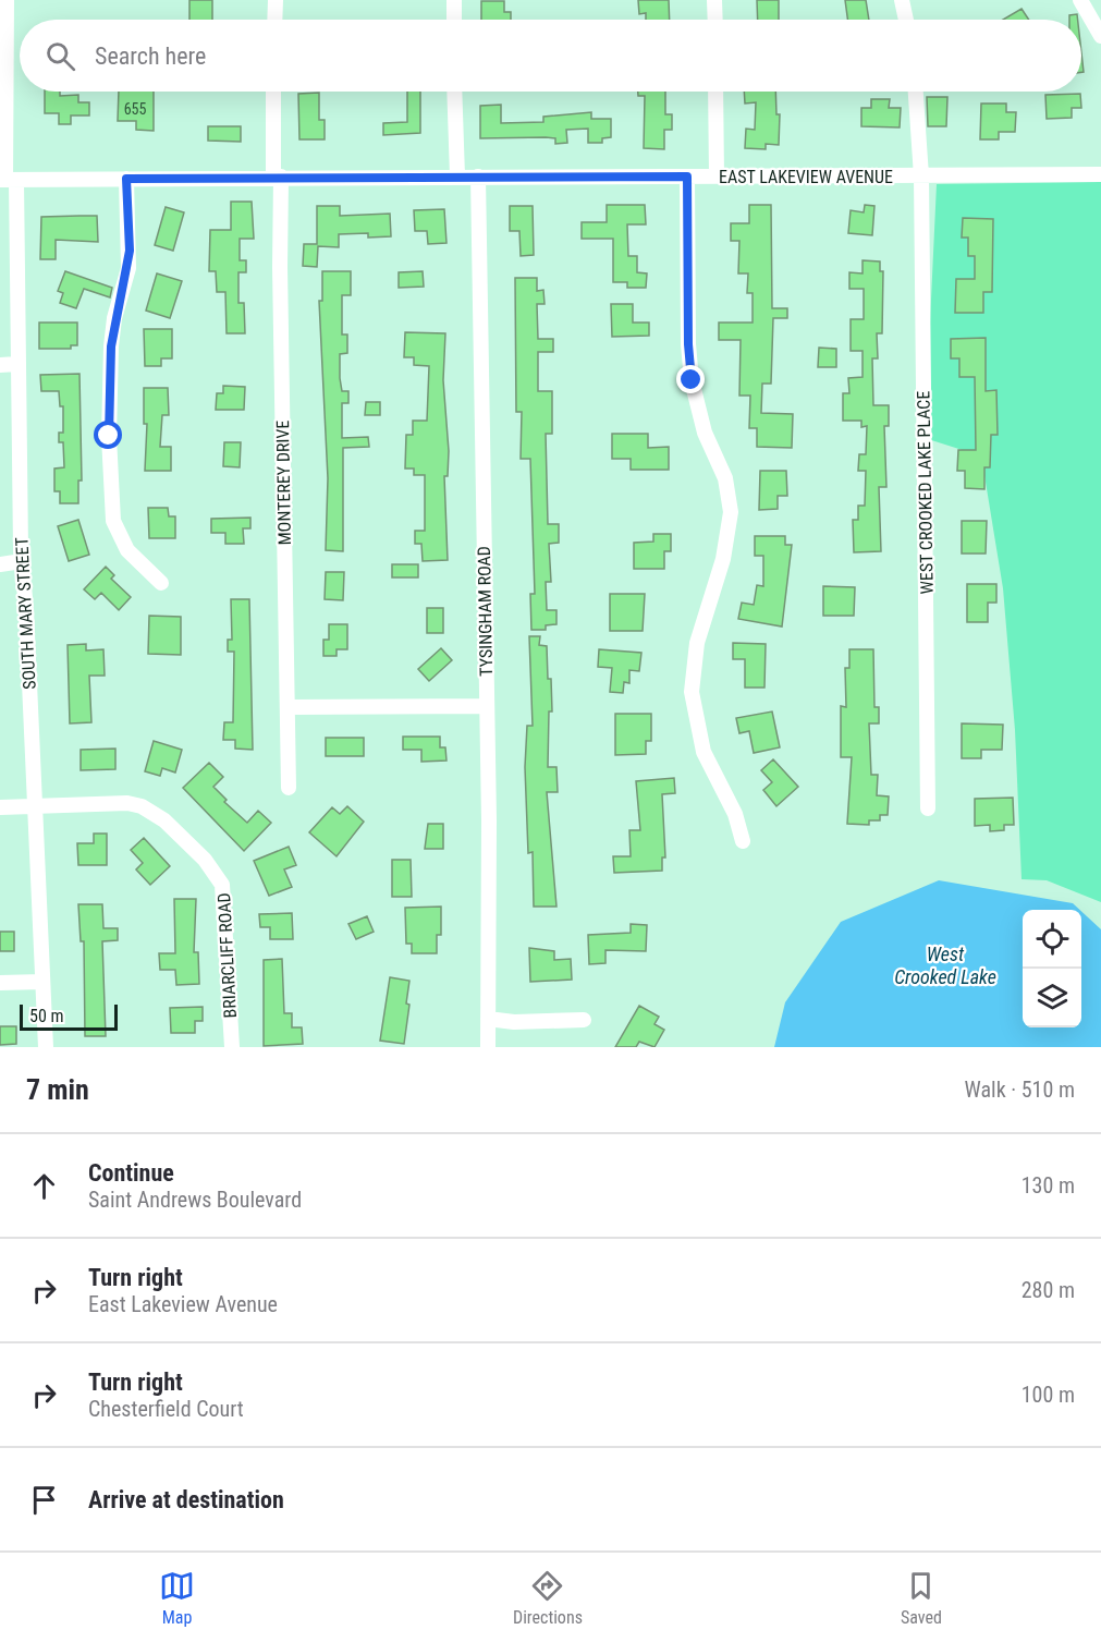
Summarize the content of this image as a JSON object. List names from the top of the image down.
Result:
{
  "streets": {
    "street": [
      "EAST LAKEVIEW AVENUE",
      "MONTEREY DRIVE",
      "WEST CROOKED LAKE PLACE",
      "TYSINGHAM ROAD",
      "SOUTH MARY STREET",
      "BRIARCLIFF ROAD"
    ]
  },
  "crossings": [
    ["EAST LAKEVIEW AVENUE", "MONTEREY DRIVE"],
    ["EAST LAKEVIEW AVENUE", "WEST CROOKED LAKE PLACE"],
    ["EAST LAKEVIEW AVENUE", "TYSINGHAM ROAD"],
    ["EAST LAKEVIEW AVENUE", "SOUTH MARY STREET"],
    ["SOUTH MARY STREET", "BRIARCLIFF ROAD"]
  ],
  "water": ["West Crooked Lake"],
  "house_numbers": ["655"],
  "scale_bar": "50 m",
  "page": {
    "search": "Search here",
    "scale": "50 m",
    "heading": ["7 min", "Walk · 510 m"],
    "list": [
      ["Continue", "Saint Andrews Boulevard", "130 m"],
      ["Turn right", "East Lakeview Avenue", "280 m"],
      ["Turn right", "Chesterfield Court", "100 m"],
      "Arrive at destination"
    ],
    "nav": ["Map", "Directions", "Saved"]
  }
}
